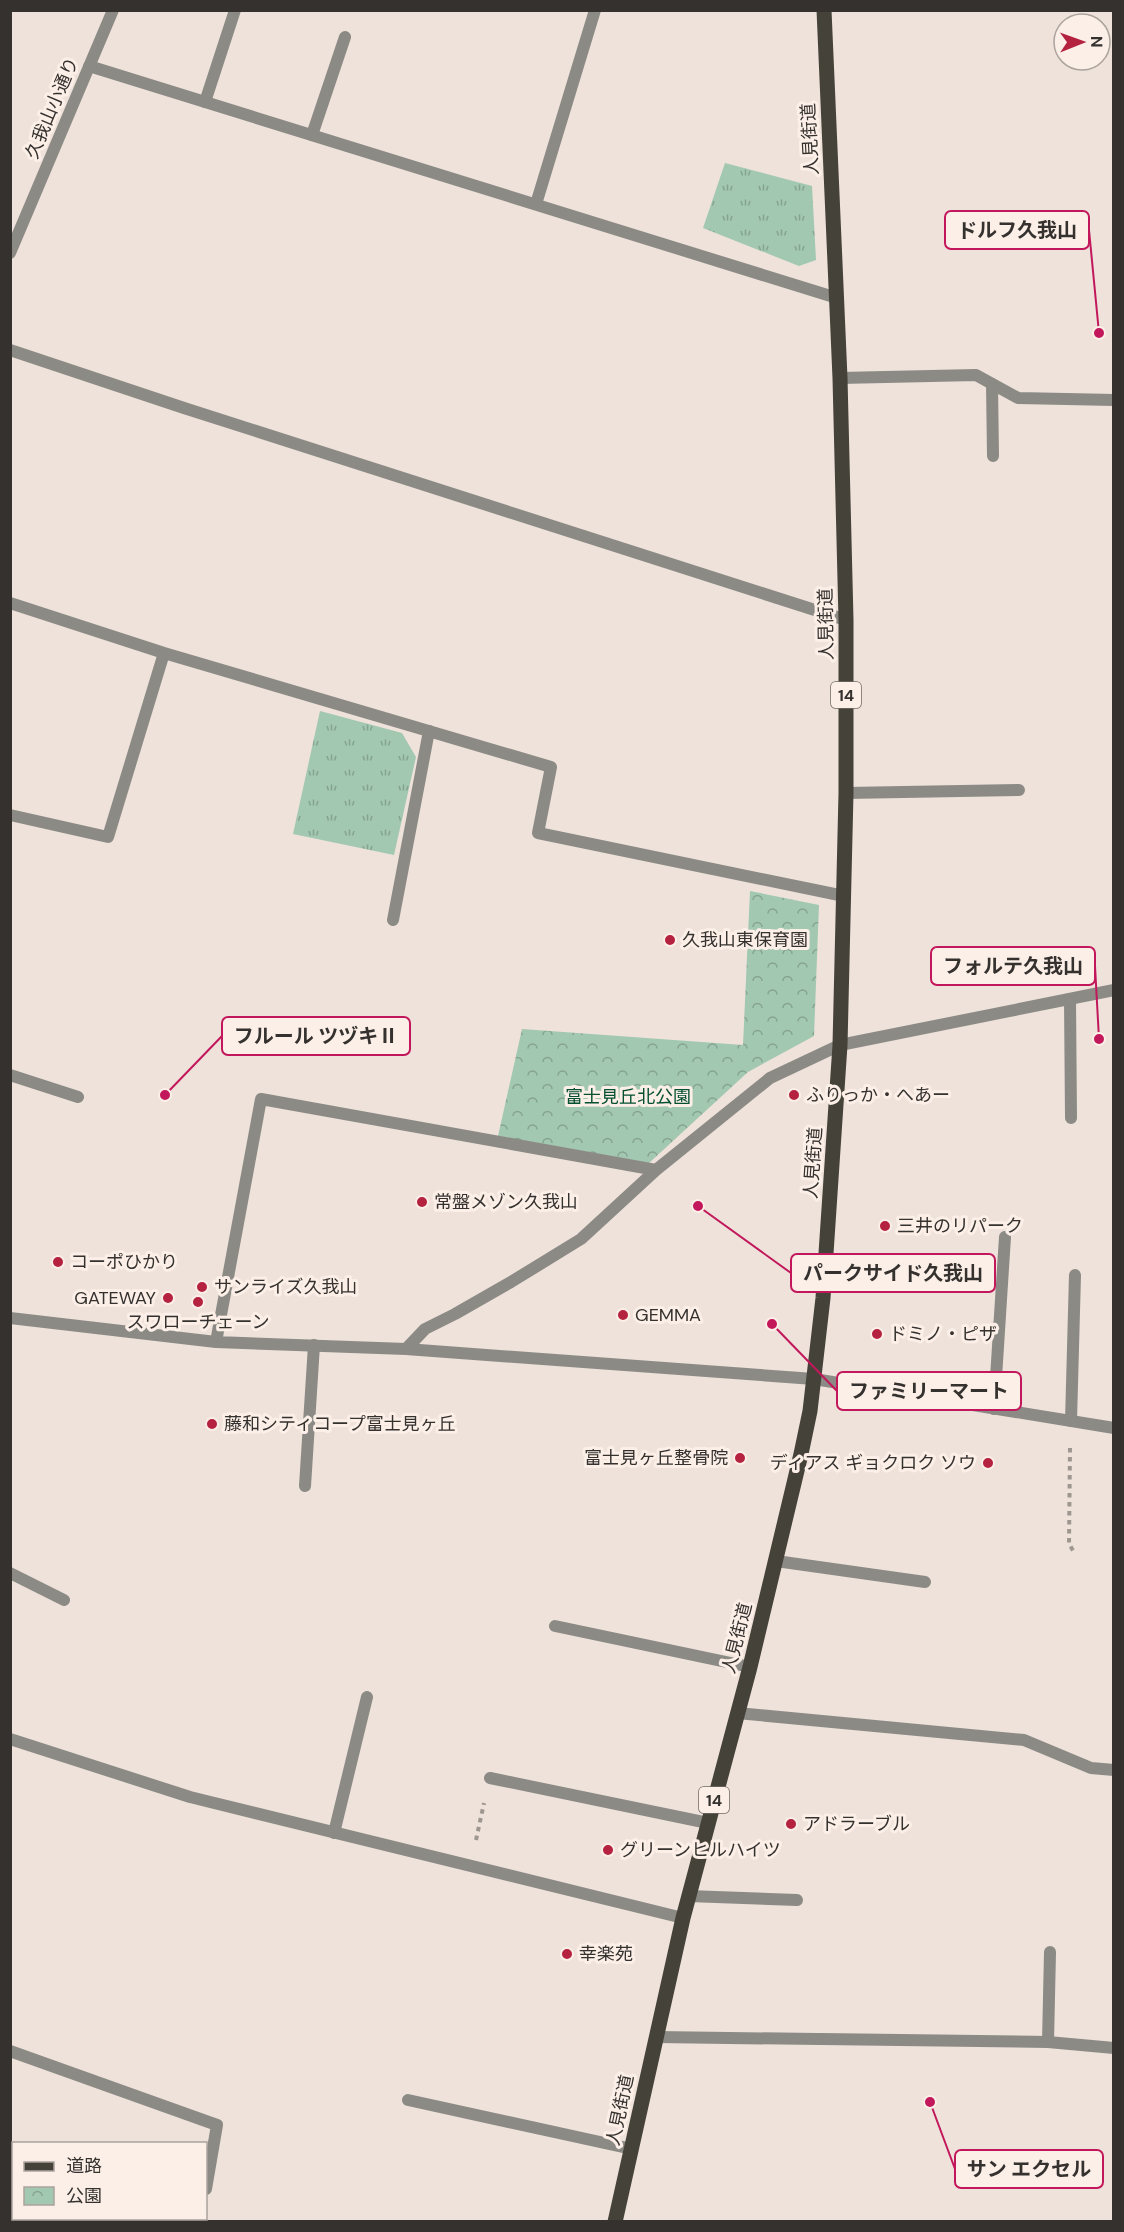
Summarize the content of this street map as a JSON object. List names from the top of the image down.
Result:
{
  "streets": {
    "main road": ["人見街道", "14"],
    "street": ["久我山小通り"]
  },
  "parks": ["富士見丘北公園"],
  "places": [
    "ドルフ久我山",
    "久我山東保育園",
    "フォルテ久我山",
    "フルール ツヅキⅡ",
    "ふりっか・へあー",
    "常盤メゾン久我山",
    "パークサイド久我山",
    "三井のリパーク",
    "コーポひかり",
    "サンライズ久我山",
    "GATEWAY",
    "スワローチェーン",
    "GEMMA",
    "ファミリーマート",
    "ドミノ・ピザ",
    "藤和シティコープ富士見ヶ丘",
    "富士見ヶ丘整骨院",
    "ディアス ギョクロク ソウ",
    "アドラーブル",
    "グリーンヒルハイツ",
    "幸楽苑",
    "サン エクセル"
  ],
  "legend": ["道路", "公園"],
  "north": "right"
}
